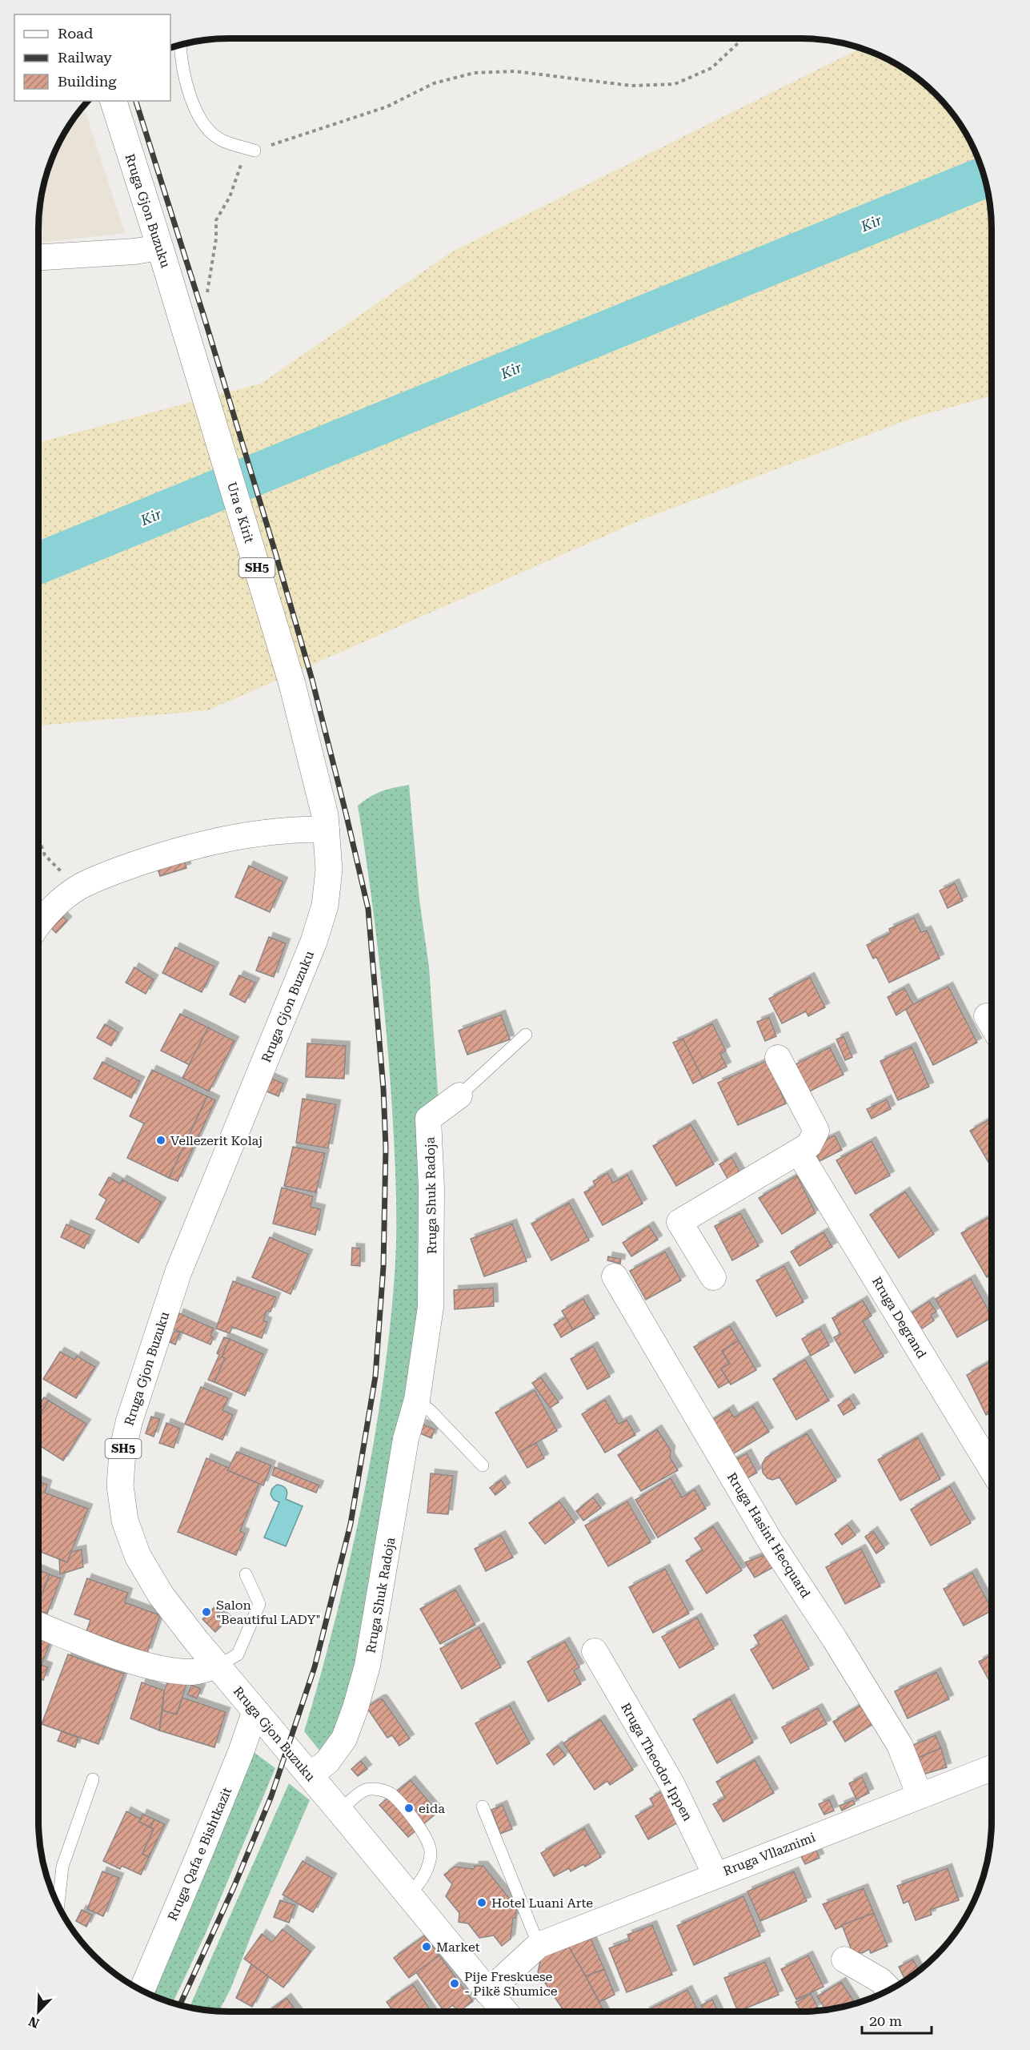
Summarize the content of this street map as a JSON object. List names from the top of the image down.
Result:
{
  "streets": {
    "main road": ["Rruga Gjon Buzuku", "Ura e Kirit", "SH5"],
    "street": [
      "Rruga Shuk Radoja",
      "Rruga Degrand",
      "Rruga Hasint Hecquard",
      "Rruga Theodor Ippen",
      "Rruga Qafa e Bishtkazit",
      "Rruga Vllaznimi"
    ]
  },
  "crossings": [
    ["Rruga Gjon Buzuku", "Ura e Kirit"],
    ["Rruga Gjon Buzuku", "Rruga Shuk Radoja"],
    ["Rruga Gjon Buzuku", "Rruga Qafa e Bishtkazit"],
    ["Rruga Gjon Buzuku", "Rruga Vllaznimi"],
    ["Rruga Hasint Hecquard", "Rruga Vllaznimi"],
    ["Rruga Theodor Ippen", "Rruga Vllaznimi"]
  ],
  "water": ["Kir"],
  "places": [
    "Vellezerit Kolaj",
    "Salon \"Beautiful LADY\"",
    "eida",
    "Hotel Luani Arte",
    "Market",
    "Pije Freskuese - Pikë Shumice"
  ],
  "legend": ["Road", "Railway", "Building"],
  "scale_bar": "20 m",
  "north": "bottom left"
}
